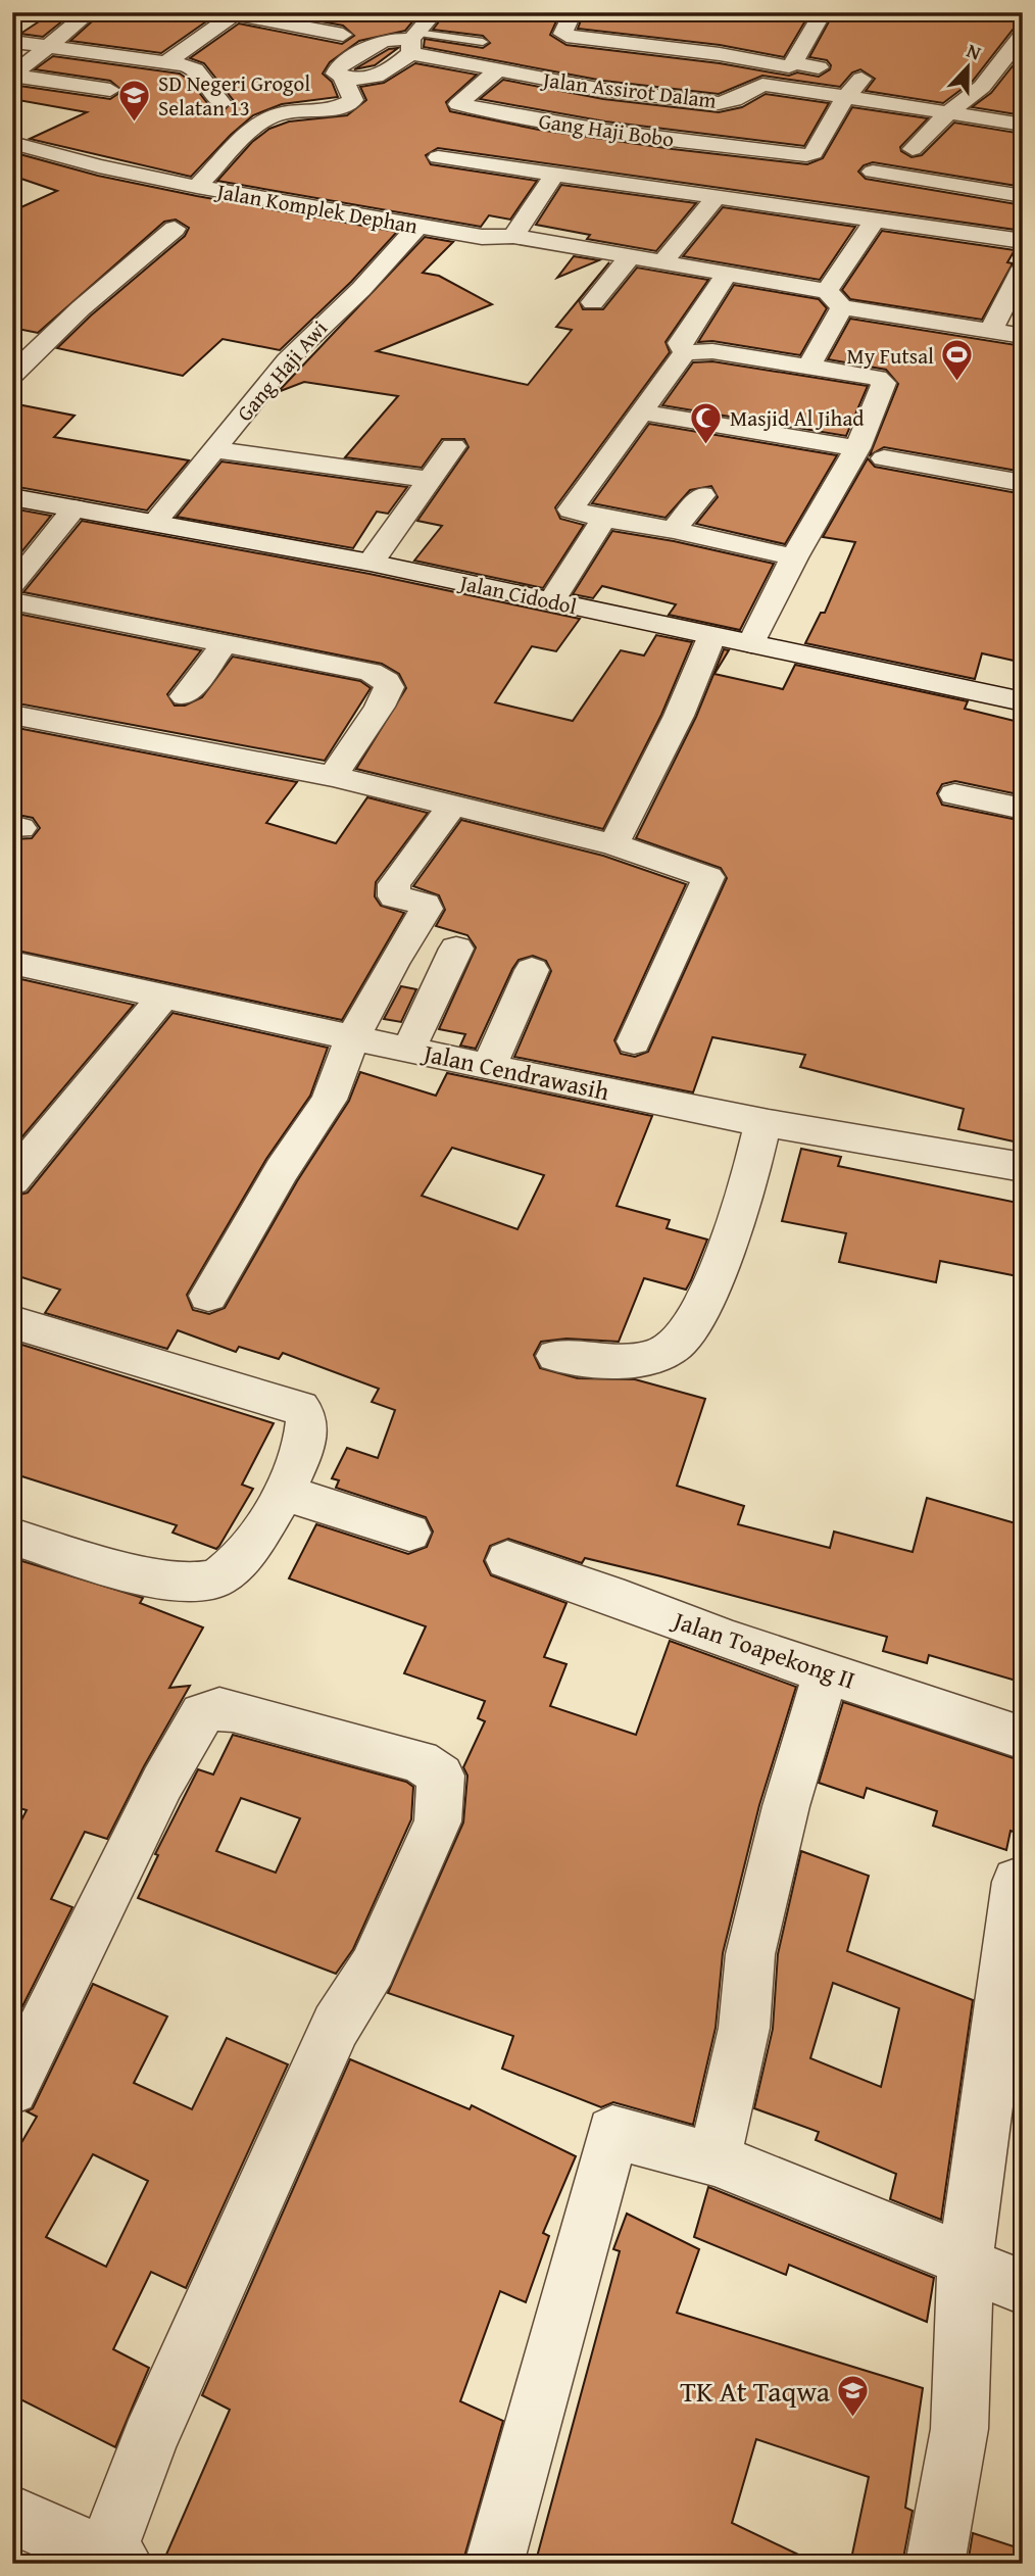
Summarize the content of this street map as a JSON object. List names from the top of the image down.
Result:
{
  "streets": {
    "street": [
      "Jalan Assirot Dalam",
      "Gang Haji Bobo",
      "Jalan Komplek Dephan",
      "Gang Haji Awi",
      "Jalan Cidodol",
      "Jalan Cendrawasih",
      "Jalan Toapekong II"
    ]
  },
  "crossings": [
    ["Jalan Assirot Dalam", "Gang Haji Bobo"],
    ["Jalan Komplek Dephan", "Gang Haji Awi"],
    ["Gang Haji Awi", "Jalan Cidodol"]
  ],
  "places": {
    "school or university": ["SD Negeri Grogol Selatan 13", "TK At Taqwa"],
    "sports": ["My Futsal"],
    "mosque": ["Masjid Al Jihad"]
  },
  "north": "top"
}
